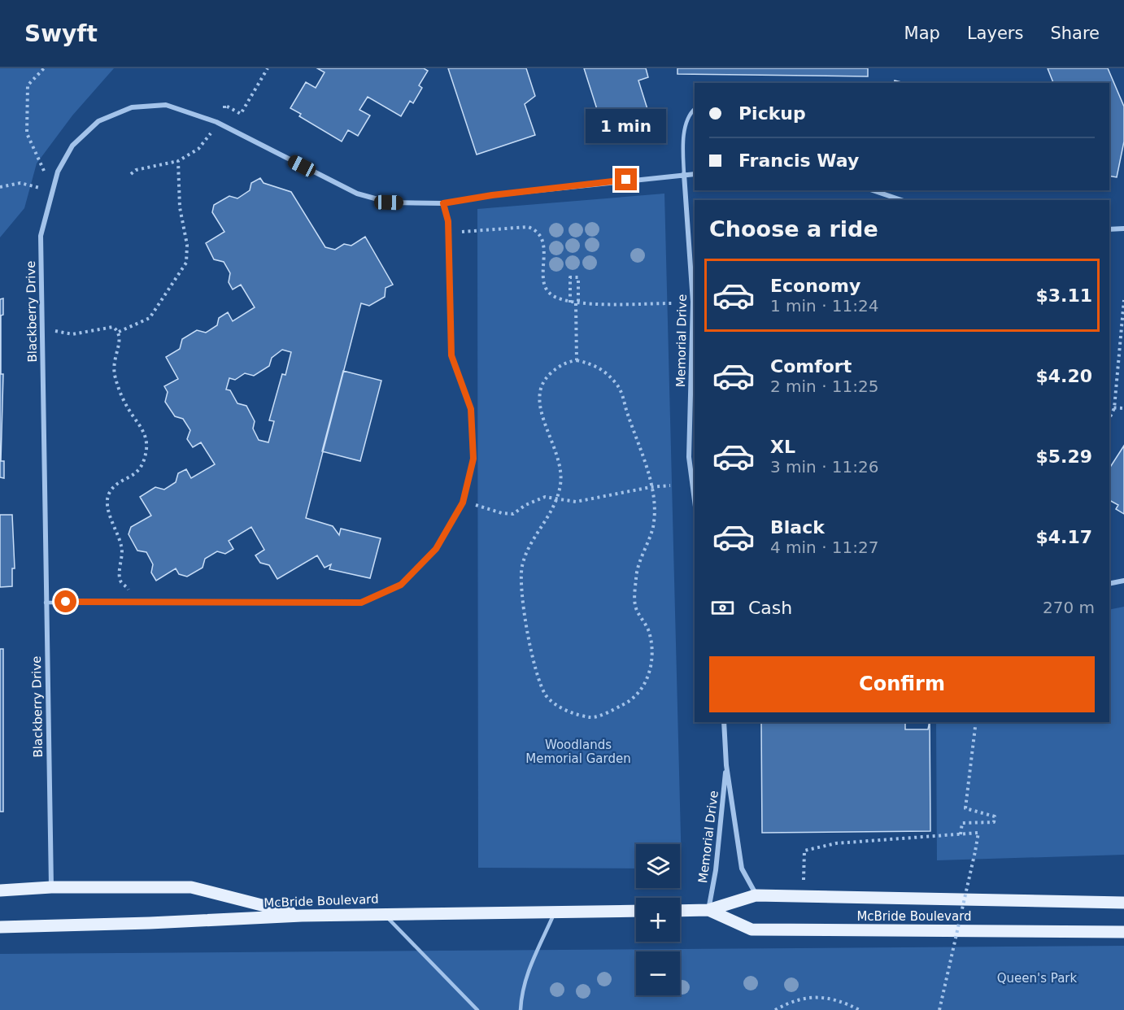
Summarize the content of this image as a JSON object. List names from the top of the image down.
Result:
{
  "streets": {
    "main road": ["McBride Boulevard"],
    "street": ["Blackberry Drive", "Memorial Drive"]
  },
  "crossings": [
    ["Blackberry Drive", "Memorial Drive"],
    ["Memorial Drive", "McBride Boulevard"]
  ],
  "parks": ["Woodlands Memorial Garden", "Queen's Park"],
  "page": {
    "header": "Swyft",
    "nav": ["Map", "Layers", "Share"],
    "banner": ["Pickup", "Francis Way"],
    "bubble": "1 min",
    "heading": "Choose a ride",
    "list": [
      {
        "name": "Economy",
        "note": "1 min · 11:24",
        "value": "$3.11"
      },
      {
        "name": "Comfort",
        "note": "2 min · 11:25",
        "value": "$4.20"
      },
      {
        "name": "XL",
        "note": "3 min · 11:26",
        "value": "$5.29"
      },
      {
        "name": "Black",
        "note": "4 min · 11:27",
        "value": "$4.17"
      }
    ],
    "pay": ["Cash", "270 m"],
    "buttons": "Confirm",
    "map_buttons": ["+", "−"]
  }
}
